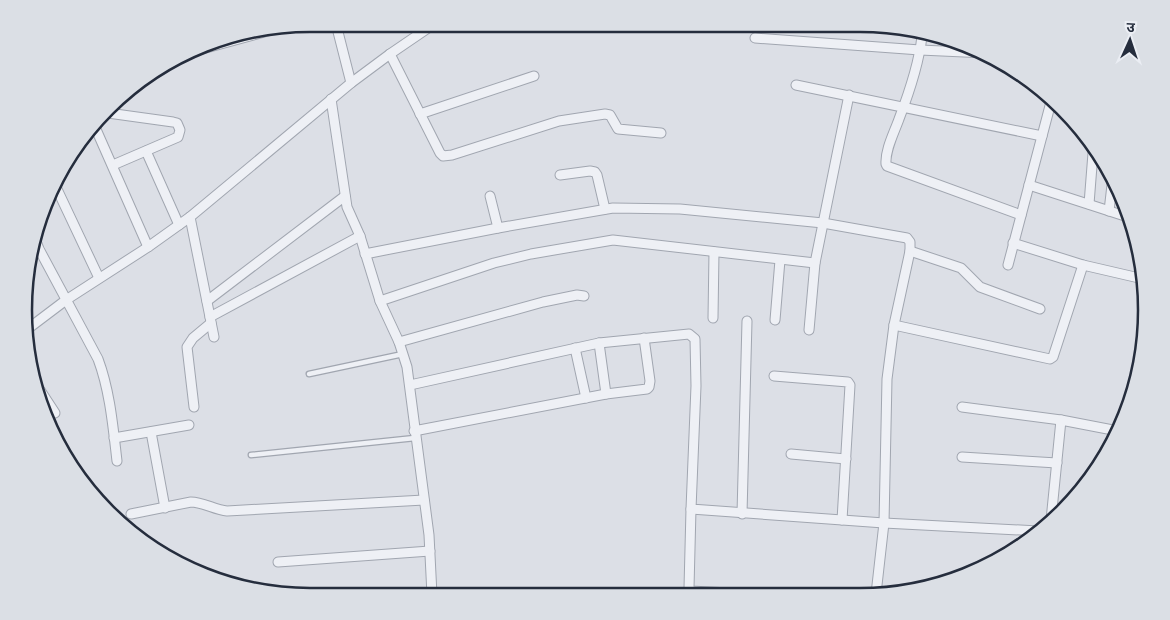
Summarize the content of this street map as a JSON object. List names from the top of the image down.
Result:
{
  "north": "top"
}
